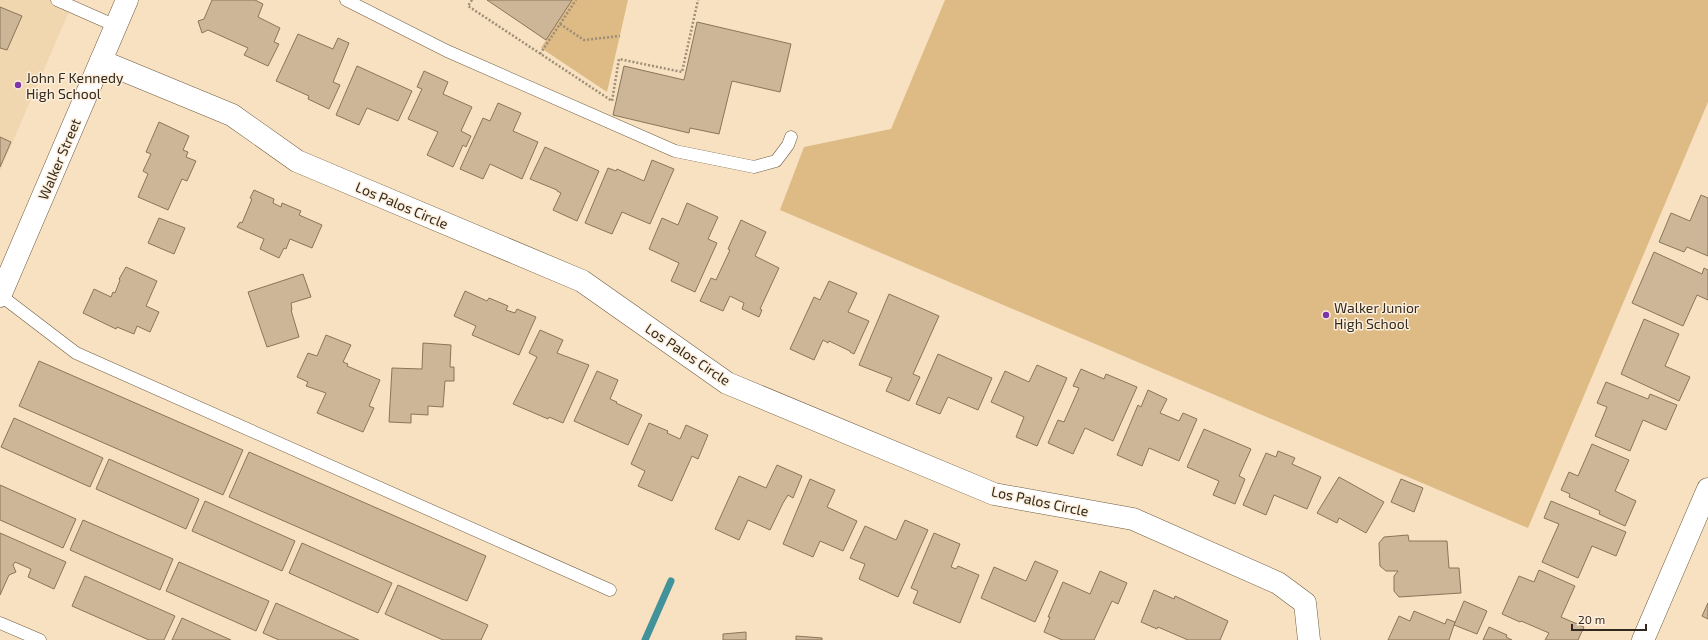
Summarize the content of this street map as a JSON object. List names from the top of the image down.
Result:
{
  "streets": {
    "street": ["Walker Street", "Los Palos Circle"]
  },
  "crossings": [
    ["Walker Street", "Los Palos Circle"]
  ],
  "places": ["John F Kennedy High School", "Walker Junior High School"],
  "scale_bar": "20 m"
}
